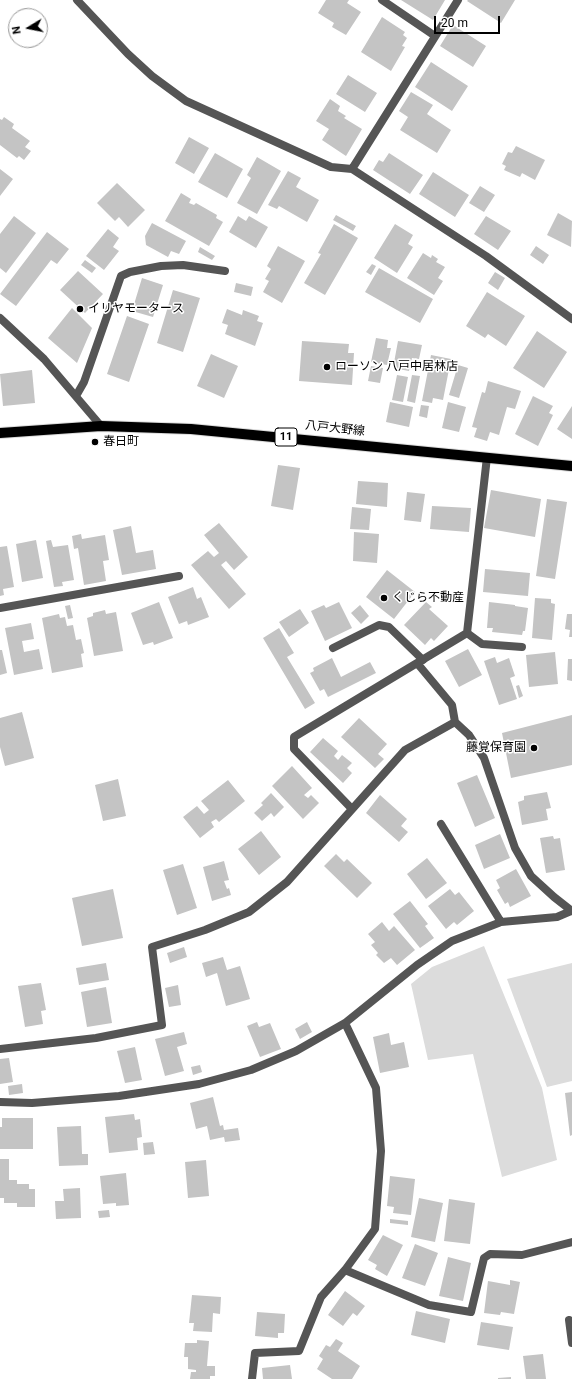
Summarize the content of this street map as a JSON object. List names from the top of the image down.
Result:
{
  "streets": {
    "main road": ["八戸大野線", "11"]
  },
  "places": [
    "イリヤモータース",
    "ローソン 八戸中居林店",
    "春日町",
    "くじら不動産",
    "藤覚保育園"
  ],
  "scale_bar": "20 m",
  "north": "left"
}
